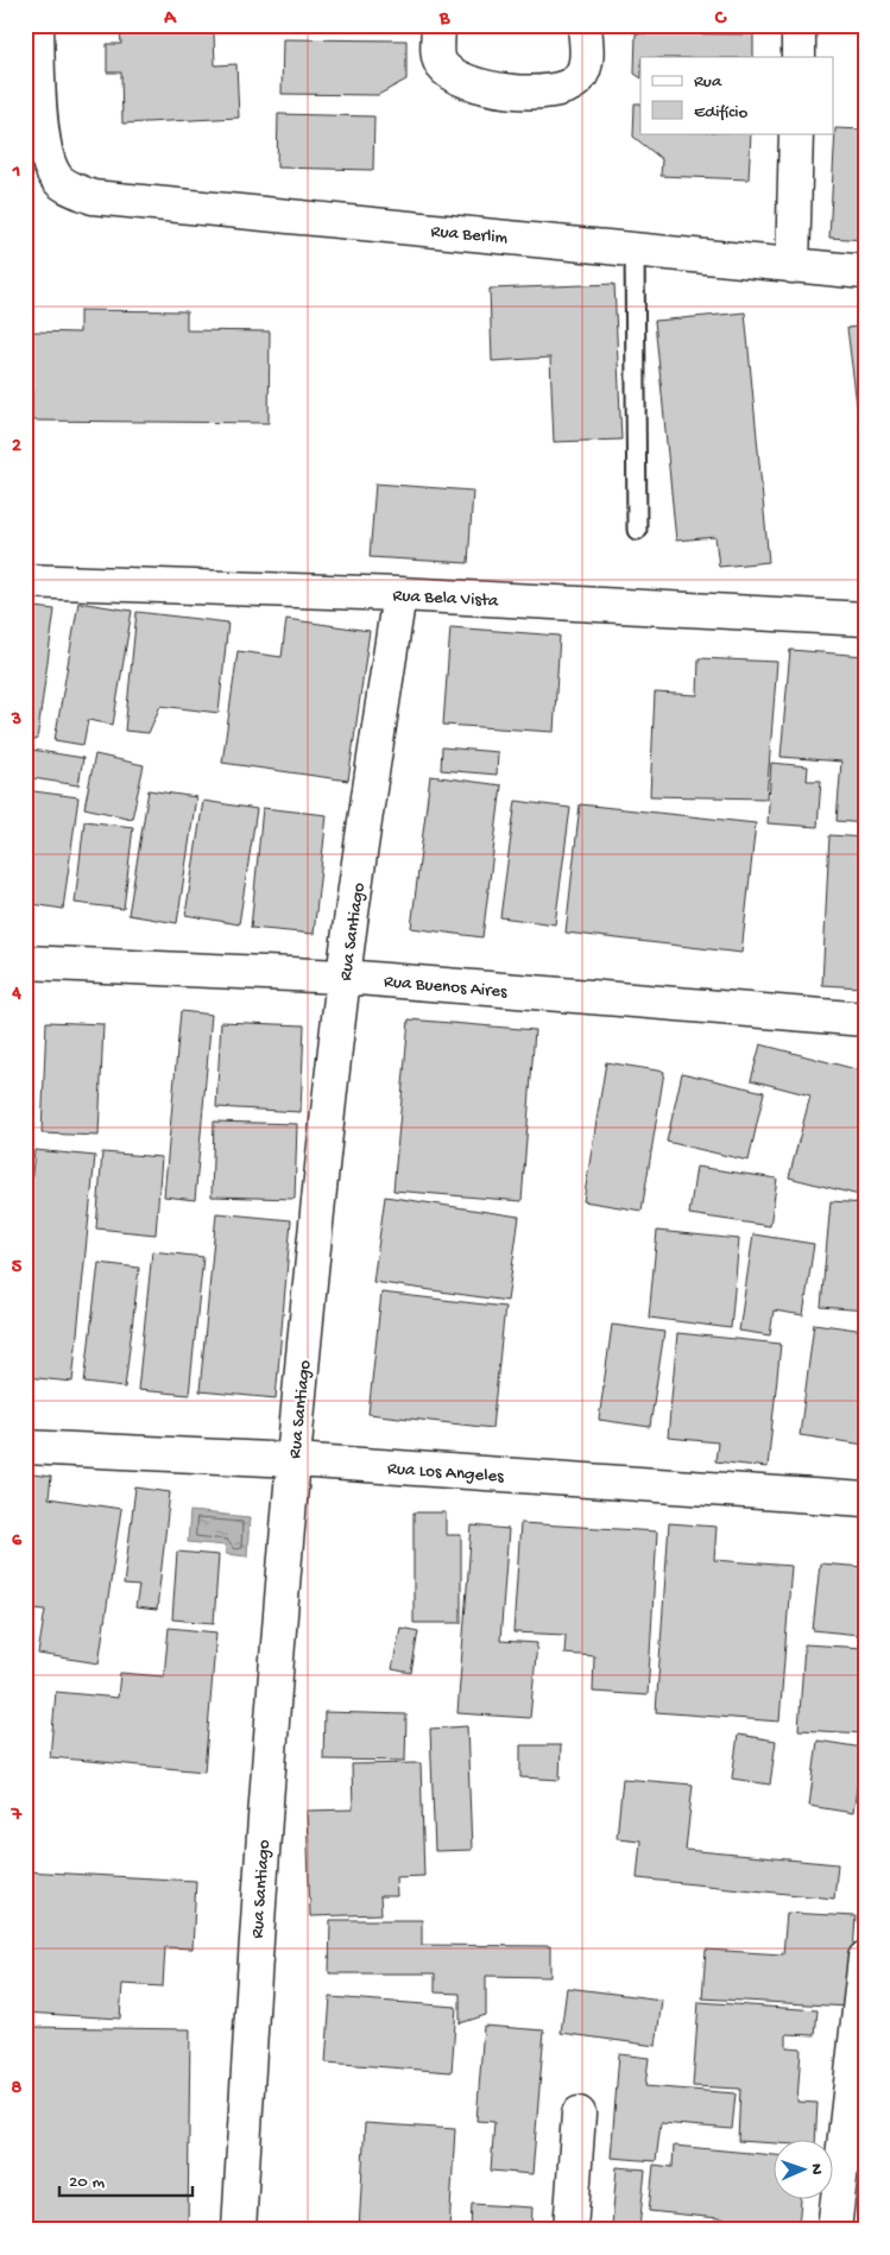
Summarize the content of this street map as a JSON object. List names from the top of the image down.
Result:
{
  "streets": {
    "street": [
      "Rua Berlim",
      "Rua Bela Vista",
      "Rua Santiago",
      "Rua Buenos Aires",
      "Rua Los Angeles"
    ]
  },
  "crossings": [
    ["Rua Bela Vista", "Rua Santiago"],
    ["Rua Santiago", "Rua Buenos Aires"],
    ["Rua Santiago", "Rua Los Angeles"]
  ],
  "legend": ["Rua", "Edifício"],
  "scale_bar": "20 m",
  "north": "right",
  "grid": {
    "columns": ["A", "B", "C"],
    "rows": [
      "1",
      "2",
      "3",
      "4",
      "5",
      "6",
      "7",
      "8"
    ]
  }
}
